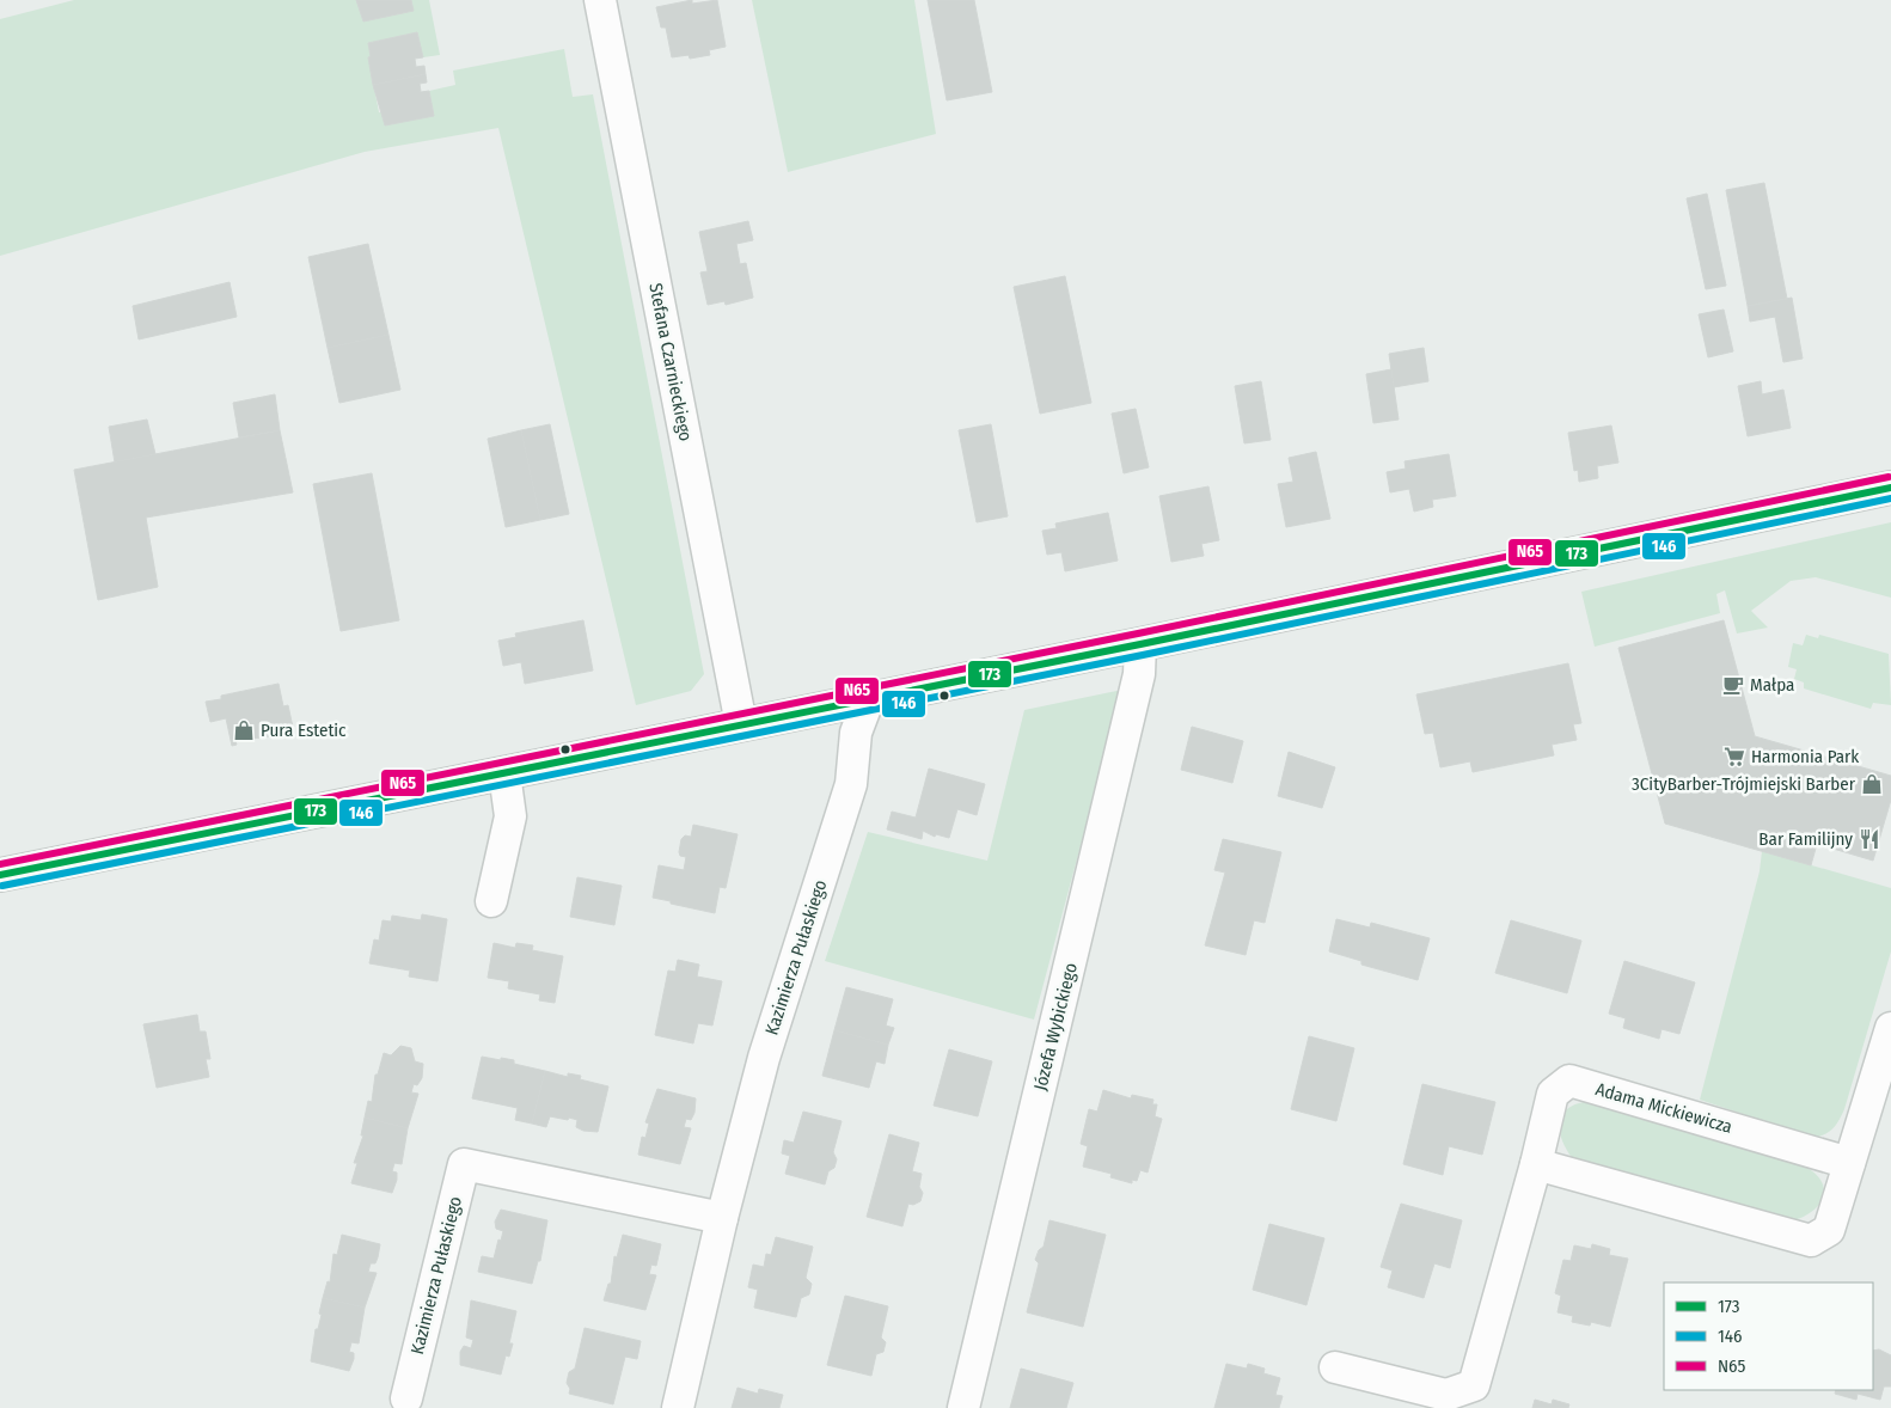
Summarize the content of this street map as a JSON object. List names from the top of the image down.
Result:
{
  "streets": {
    "street": [
      "Stefana Czarnieckiego",
      "Kazimierza Pułaskiego",
      "Józefa Wybickiego",
      "Adama Mickiewicza"
    ]
  },
  "places": {
    "cafe": ["Małpa"],
    "shop": ["Pura Estetic", "3CityBarber-Trójmiejski Barber"],
    "supermarket": ["Harmonia Park"],
    "restaurant": ["Bar Familijny"]
  },
  "lines": ["transit line N65", "transit line 173", "transit line 146"],
  "legend": ["173", "146", "N65"]
}
